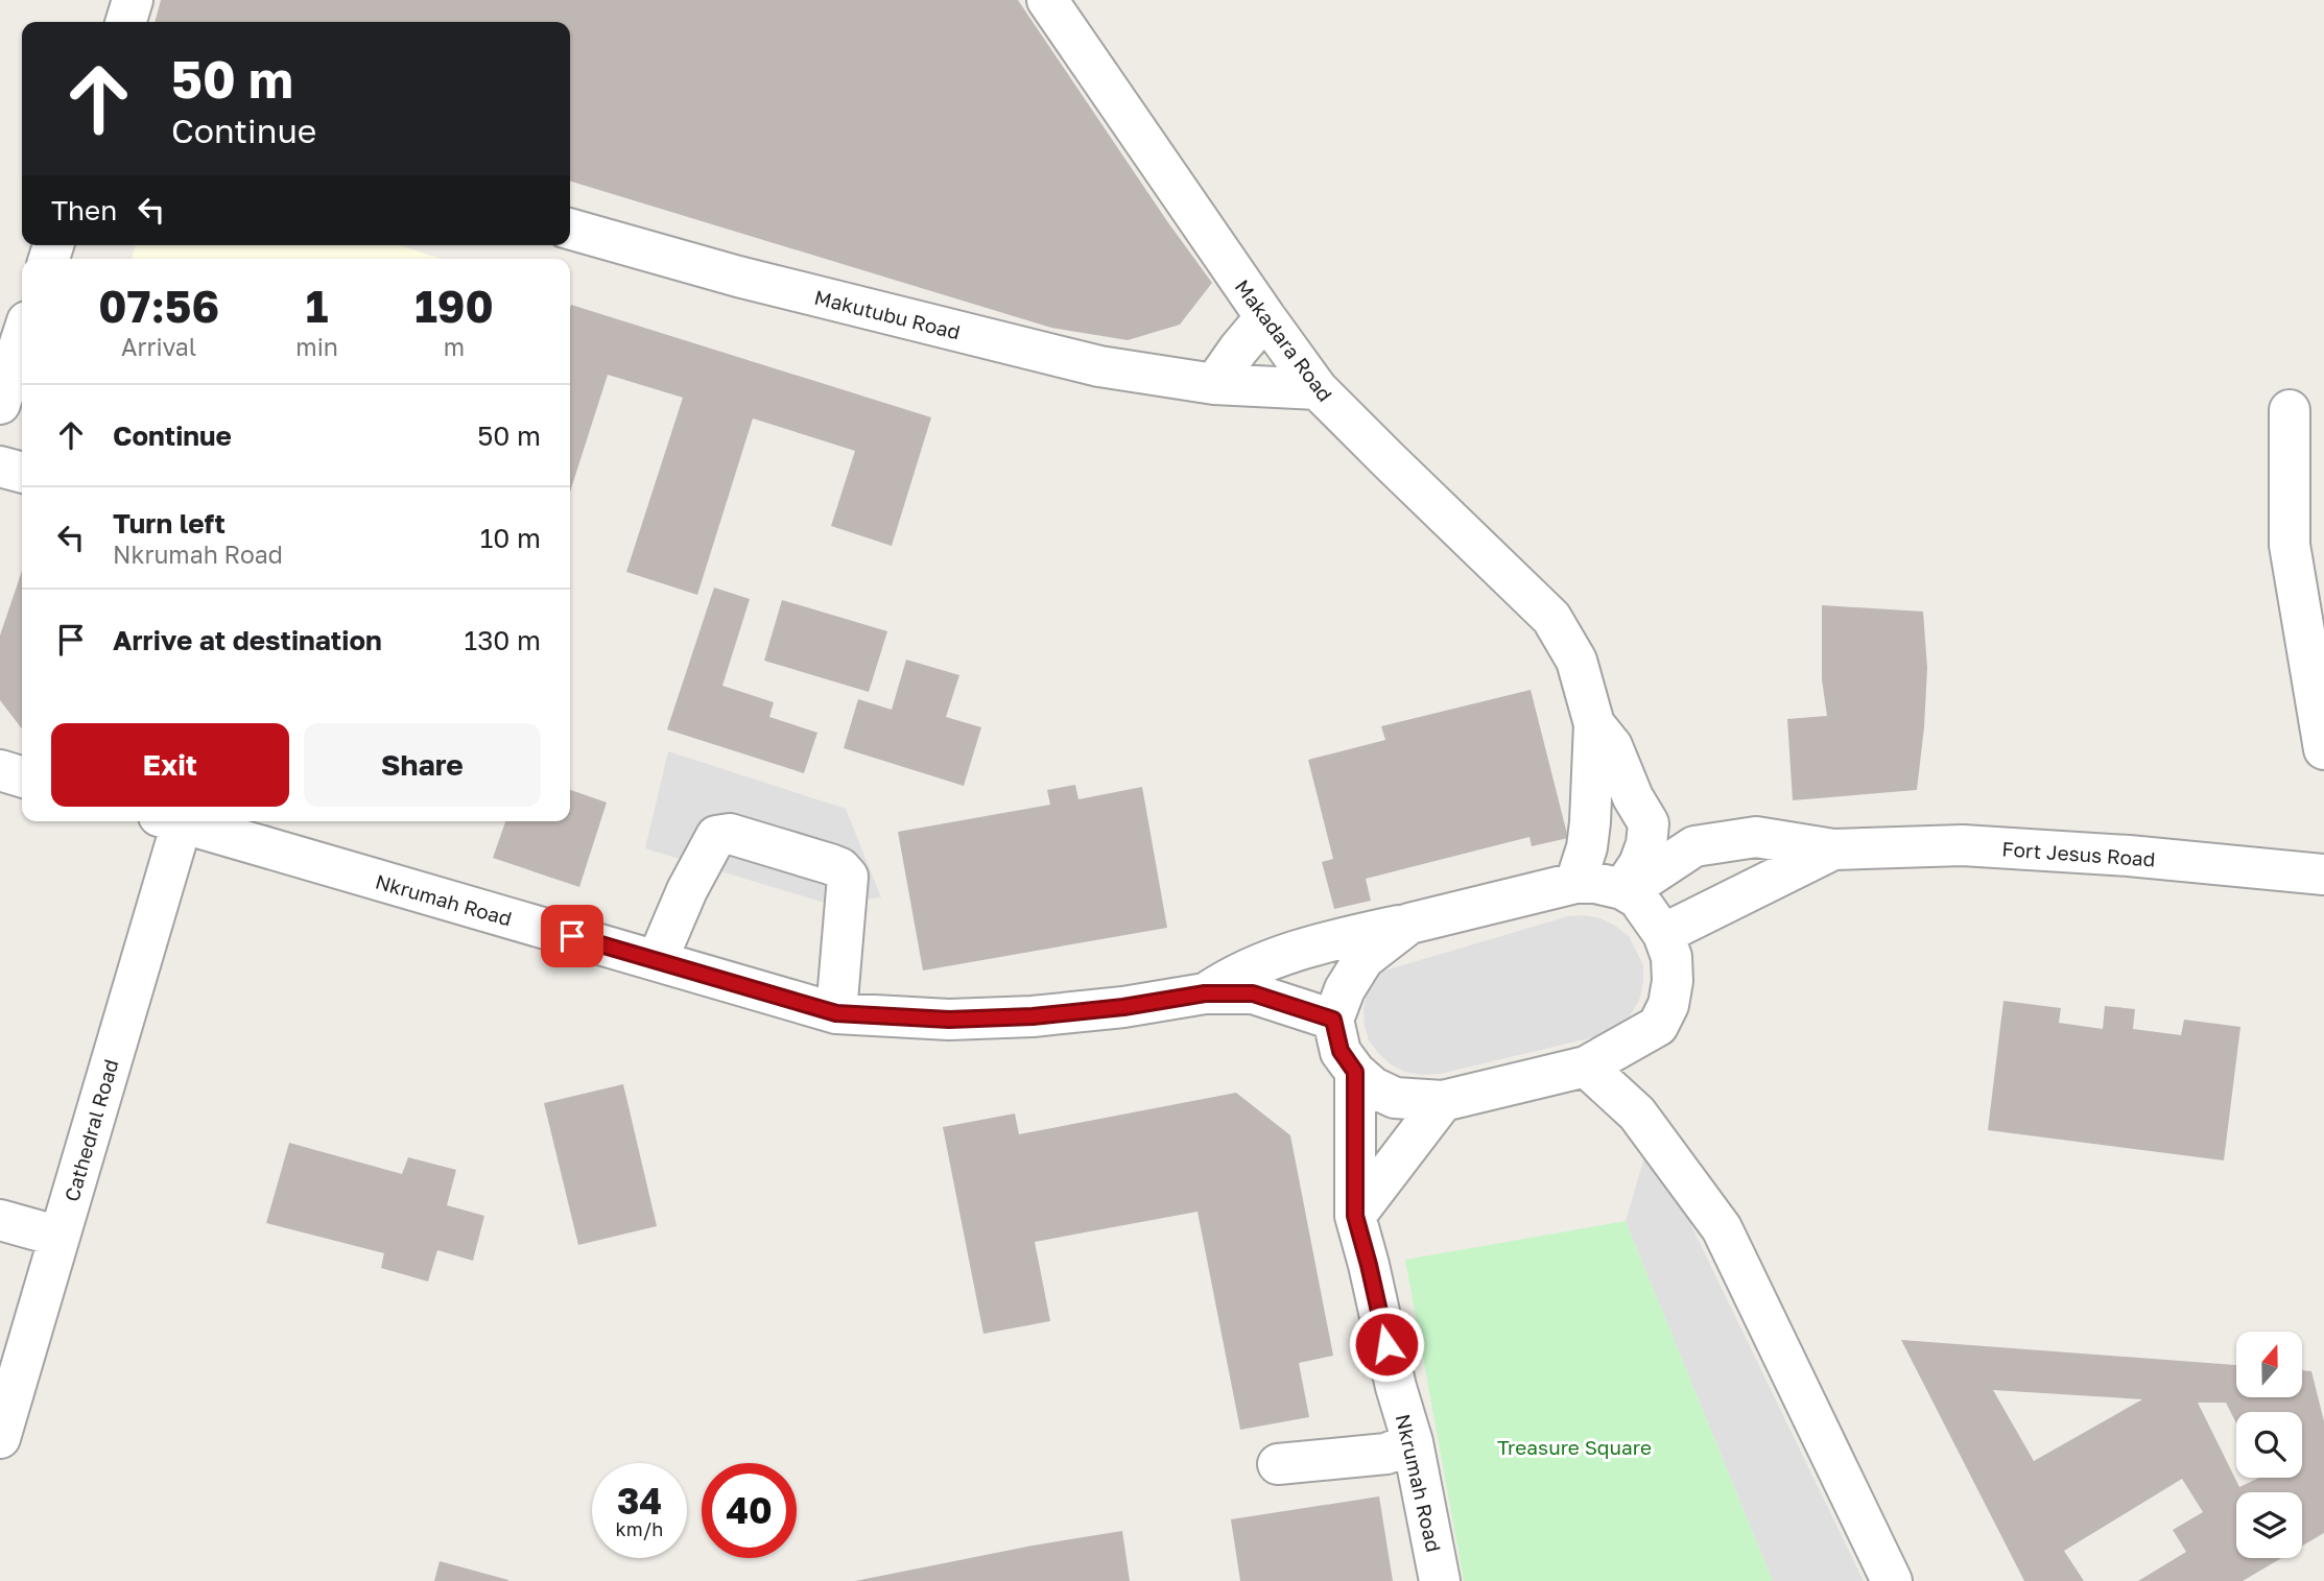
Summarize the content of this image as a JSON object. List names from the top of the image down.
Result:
{
  "streets": {
    "street": [
      "Makutubu Road",
      "Makadara Road",
      "Fort Jesus Road",
      "Nkrumah Road",
      "Cathedral Road"
    ]
  },
  "crossings": [
    ["Makutubu Road", "Makadara Road"],
    ["Makadara Road", "Fort Jesus Road"]
  ],
  "parks": ["Treasure Square"],
  "north": "top",
  "page": {
    "turn": ["50 m", "Continue"],
    "then": "Then",
    "eta": [
      "07:56",
      "Arrival",
      "1",
      "min",
      "190",
      "m"
    ],
    "list": [
      {
        "name": "Continue",
        "value": "50 m"
      },
      {
        "name": "Turn left",
        "note": "Nkrumah Road",
        "value": "10 m"
      },
      {
        "name": "Arrive at destination",
        "value": "130 m"
      }
    ],
    "buttons": ["Exit", "Share"],
    "speed": "34 km/h",
    "limit": "40"
  }
}
